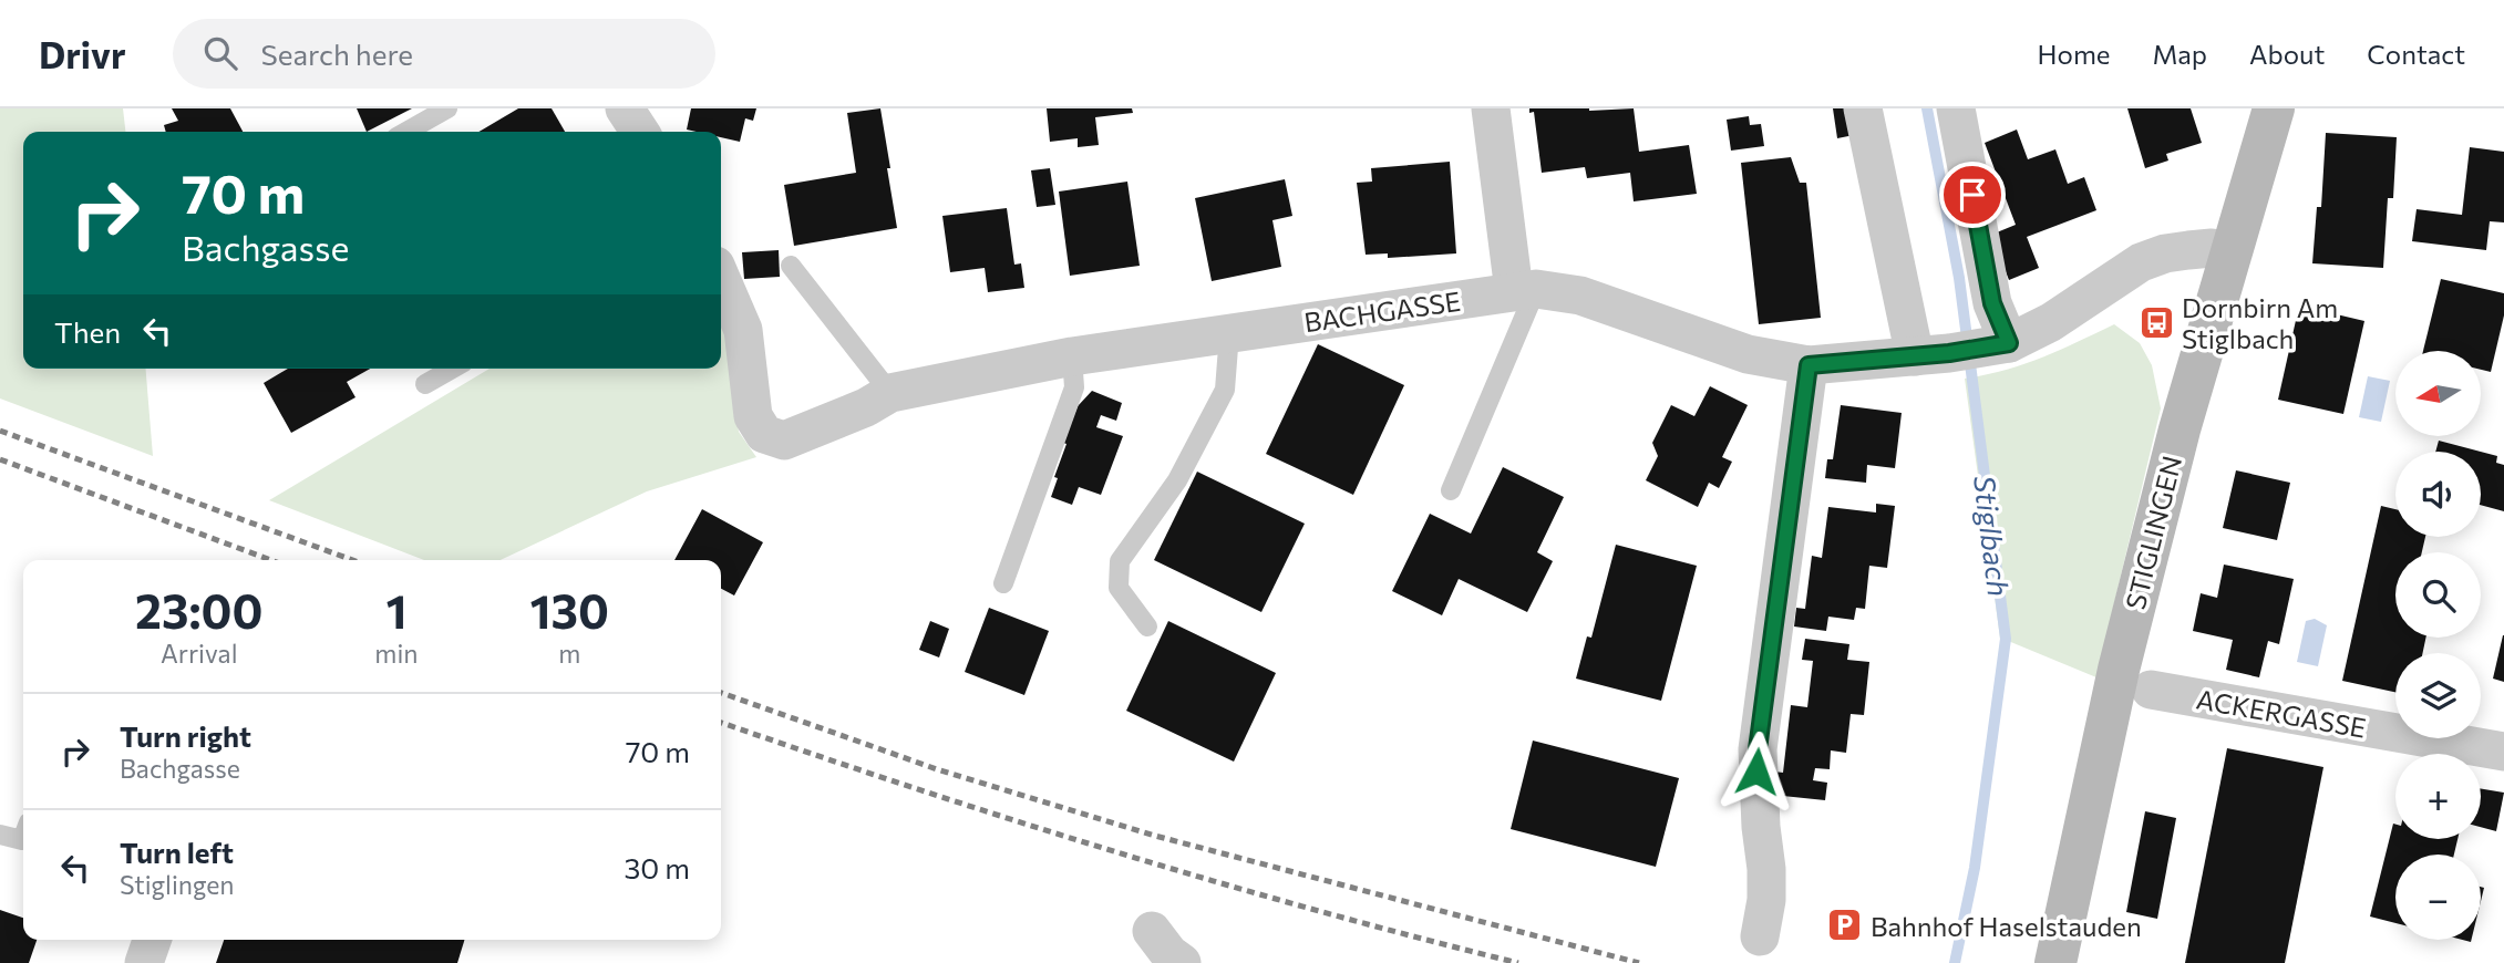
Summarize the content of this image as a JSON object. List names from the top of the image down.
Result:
{
  "streets": {
    "main road": ["STIGLINGEN"],
    "street": ["BACHGASSE", "ACKERGASSE"]
  },
  "crossings": [
    ["BACHGASSE", "STIGLINGEN"]
  ],
  "water": ["Stiglbach"],
  "places": {
    "bus stop": ["Dornbirn Am Stiglbach"],
    "parking": ["Bahnhof Haselstauden"]
  },
  "north": "left",
  "page": {
    "header": "Drivr",
    "search": "Search here",
    "nav": [
      "Home",
      "Map",
      "About",
      "Contact"
    ],
    "turn": ["70 m", "Bachgasse"],
    "then": "Then",
    "map_buttons": ["+", "−"],
    "eta": [
      "23:00",
      "Arrival",
      "1",
      "min",
      "130",
      "m"
    ],
    "list": [
      {
        "name": "Turn right",
        "note": "Bachgasse",
        "value": "70 m"
      },
      {
        "name": "Turn left",
        "note": "Stiglingen",
        "value": "30 m"
      }
    ]
  }
}
